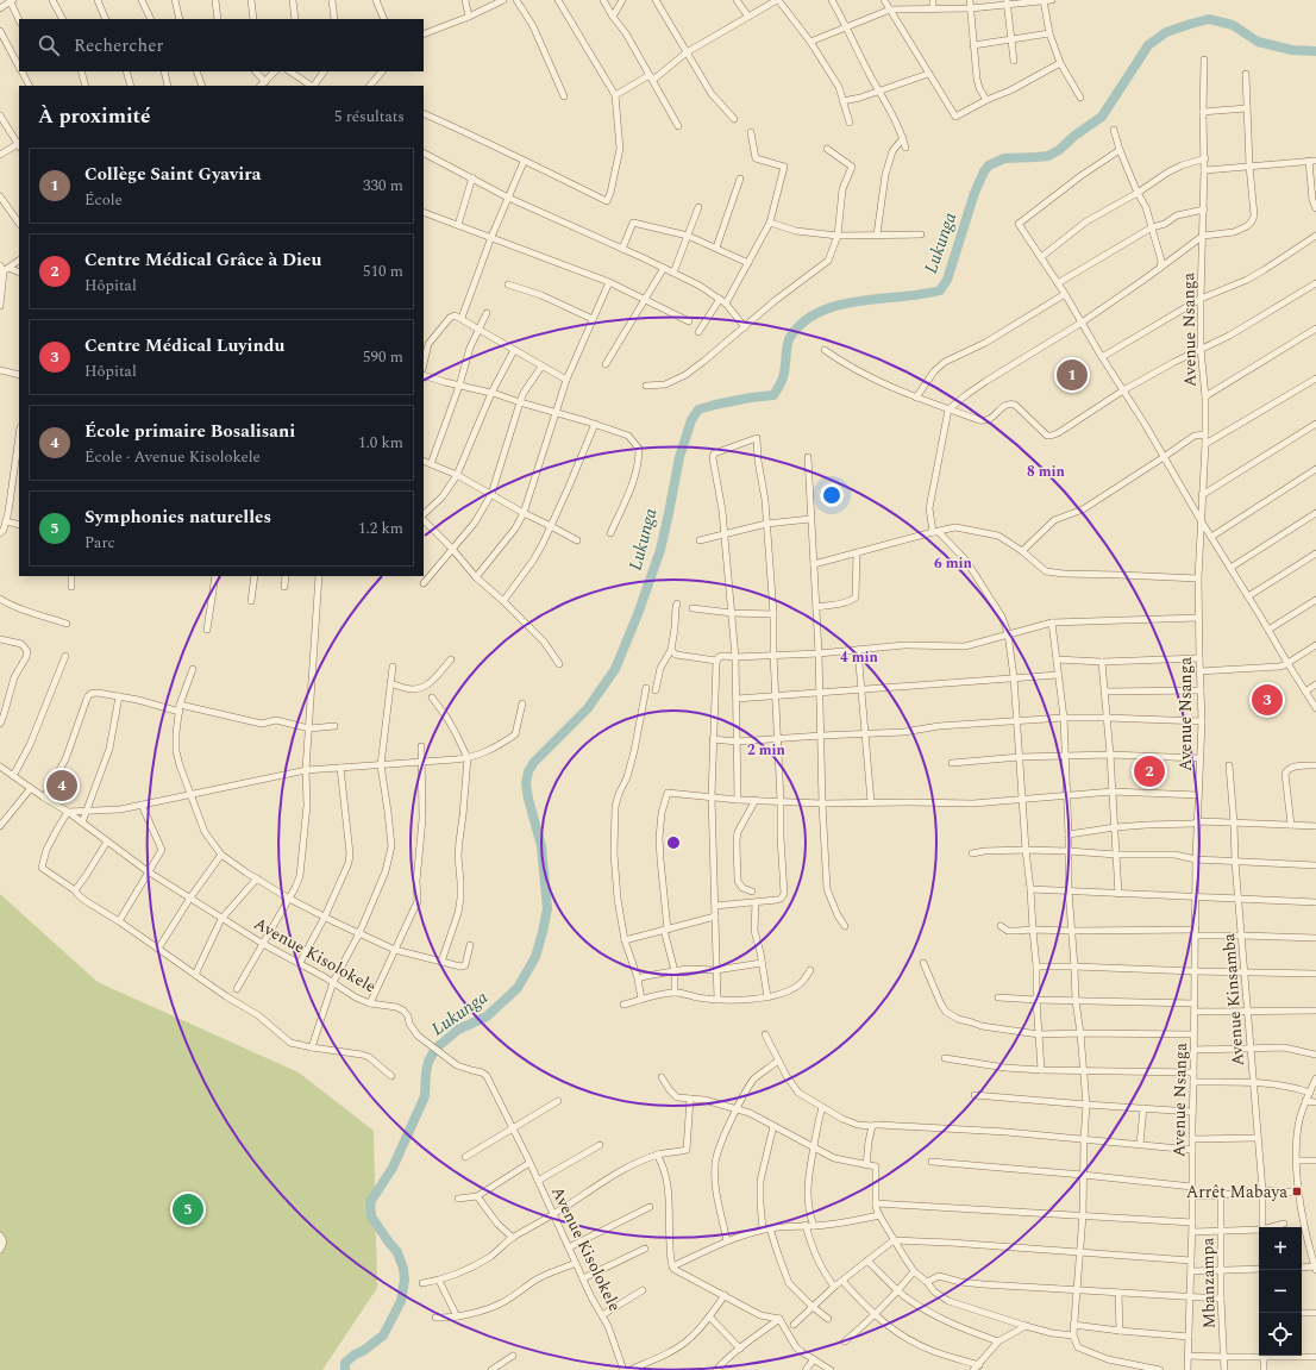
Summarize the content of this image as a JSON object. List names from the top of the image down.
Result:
{
  "streets": {
    "street": [
      "Avenue Nsanga",
      "Avenue Kisolokele",
      "Avenue Kinsamba",
      "Mbanzampa"
    ]
  },
  "water": ["Lukunga"],
  "places": {
    "transit": ["Arrêt Mabaya"]
  },
  "page": {
    "search": "Rechercher",
    "heading": ["À proximité", "5 résultats"],
    "list": [
      {
        "mark": "1",
        "name": "Collège Saint Gyavira",
        "note": "École",
        "value": "330 m"
      },
      {
        "mark": "2",
        "name": "Centre Médical Grâce à Dieu",
        "note": "Hôpital",
        "value": "510 m"
      },
      {
        "mark": "3",
        "name": "Centre Médical Luyindu",
        "note": "Hôpital",
        "value": "590 m"
      },
      {
        "mark": "4",
        "name": "École primaire Bosalisani",
        "note": "École · Avenue Kisolokele",
        "value": "1.0 km"
      },
      {
        "mark": "5",
        "name": "Symphonies naturelles",
        "note": "Parc",
        "value": "1.2 km"
      }
    ],
    "pins": [
      "1",
      "3",
      "2",
      "4",
      "5"
    ],
    "map_buttons": ["+", "−"]
  },
  "rings": [
    "8 min",
    "6 min",
    "4 min",
    "2 min"
  ]
}
